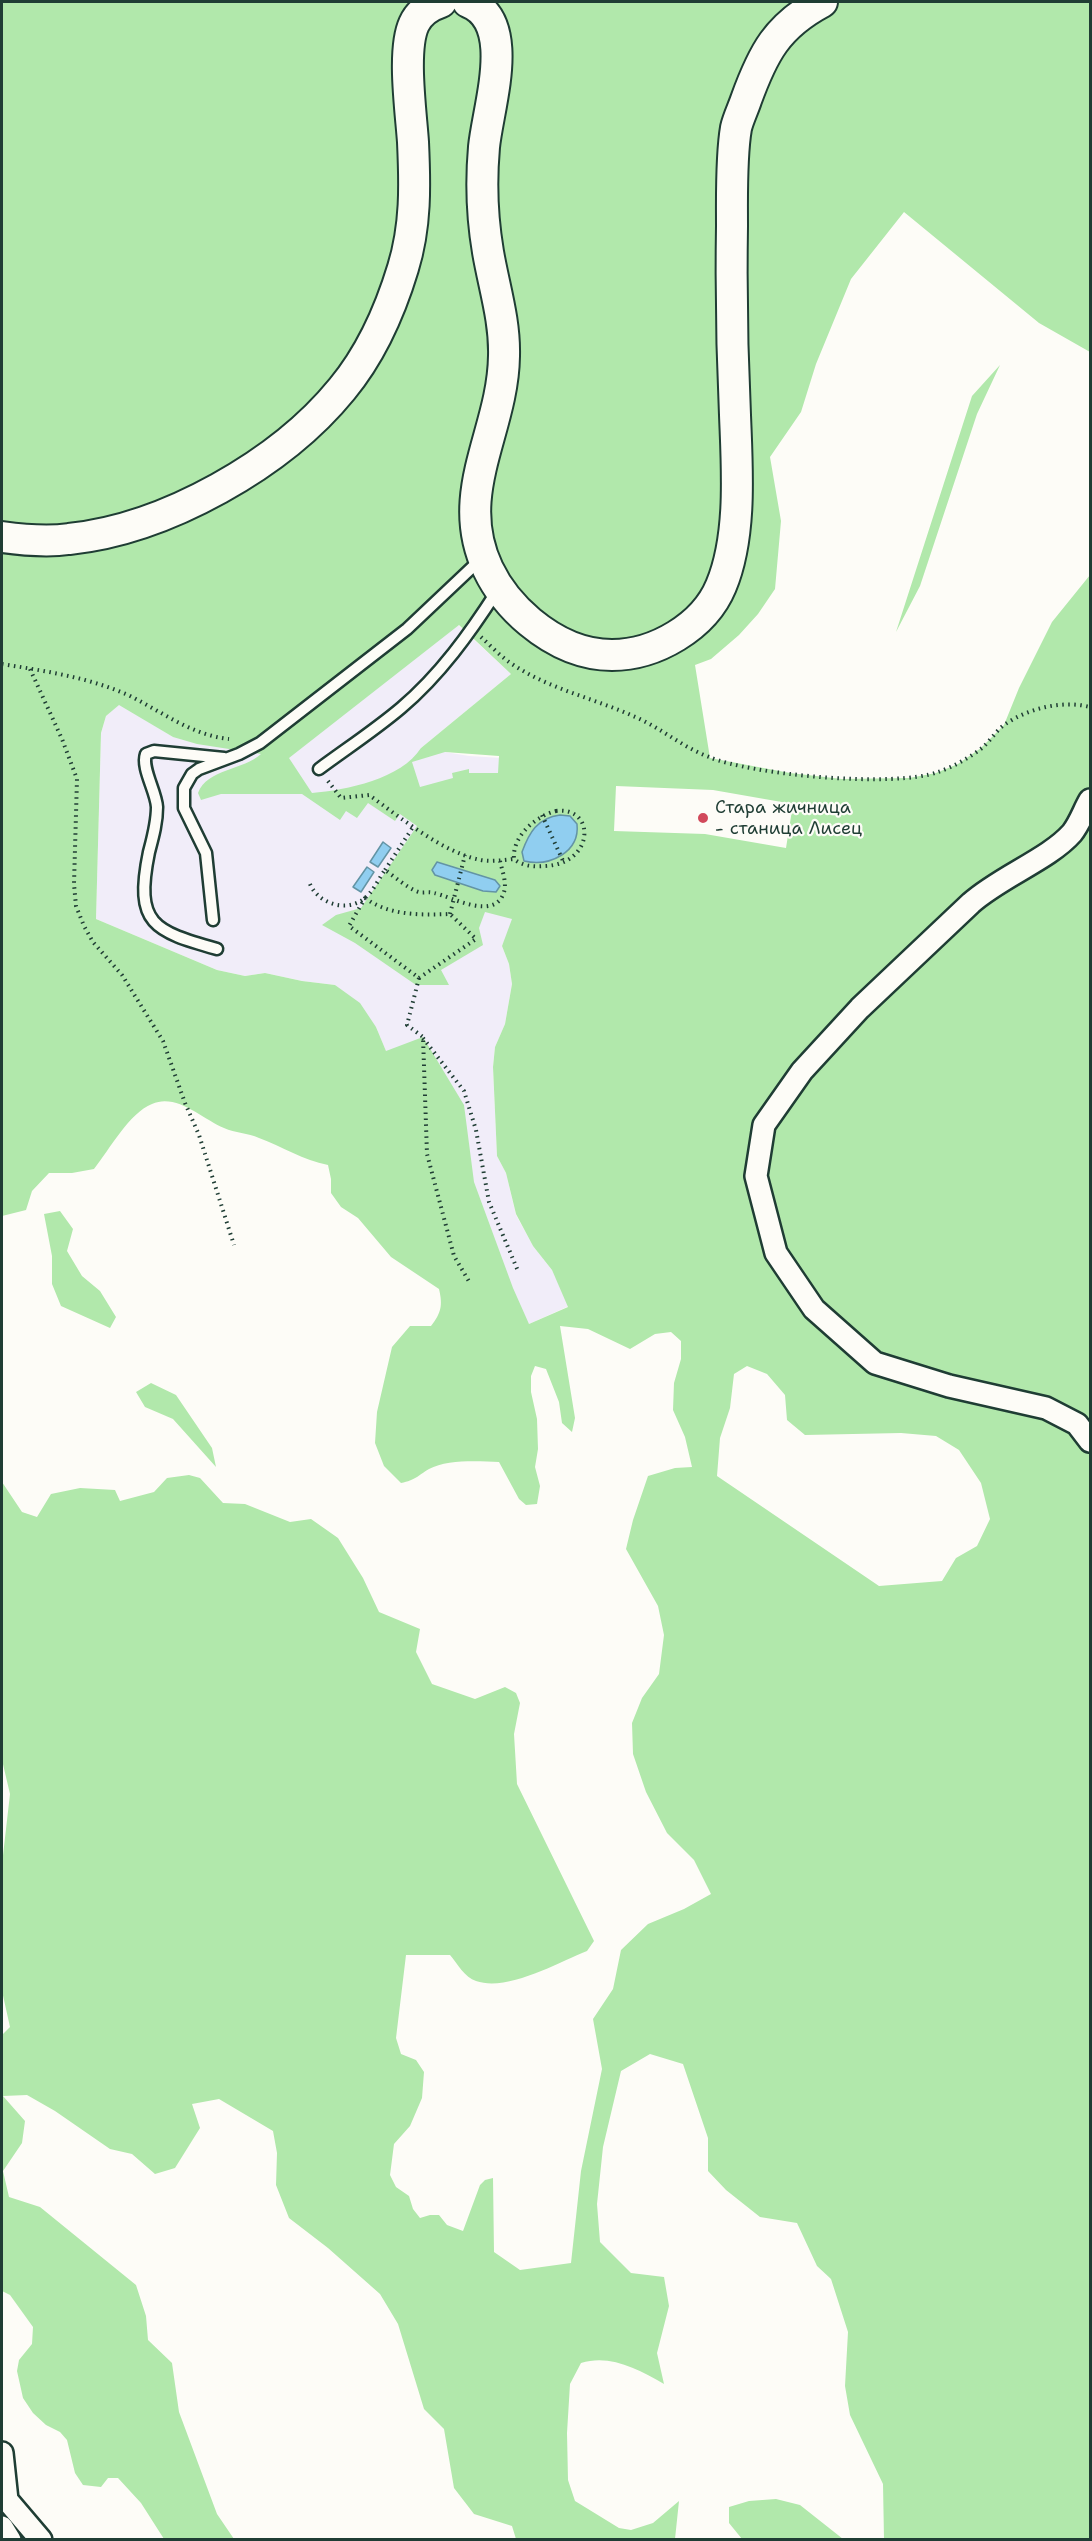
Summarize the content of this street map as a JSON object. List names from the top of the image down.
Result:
{
  "places": ["Стара жичница - станица Лисец"]
}
